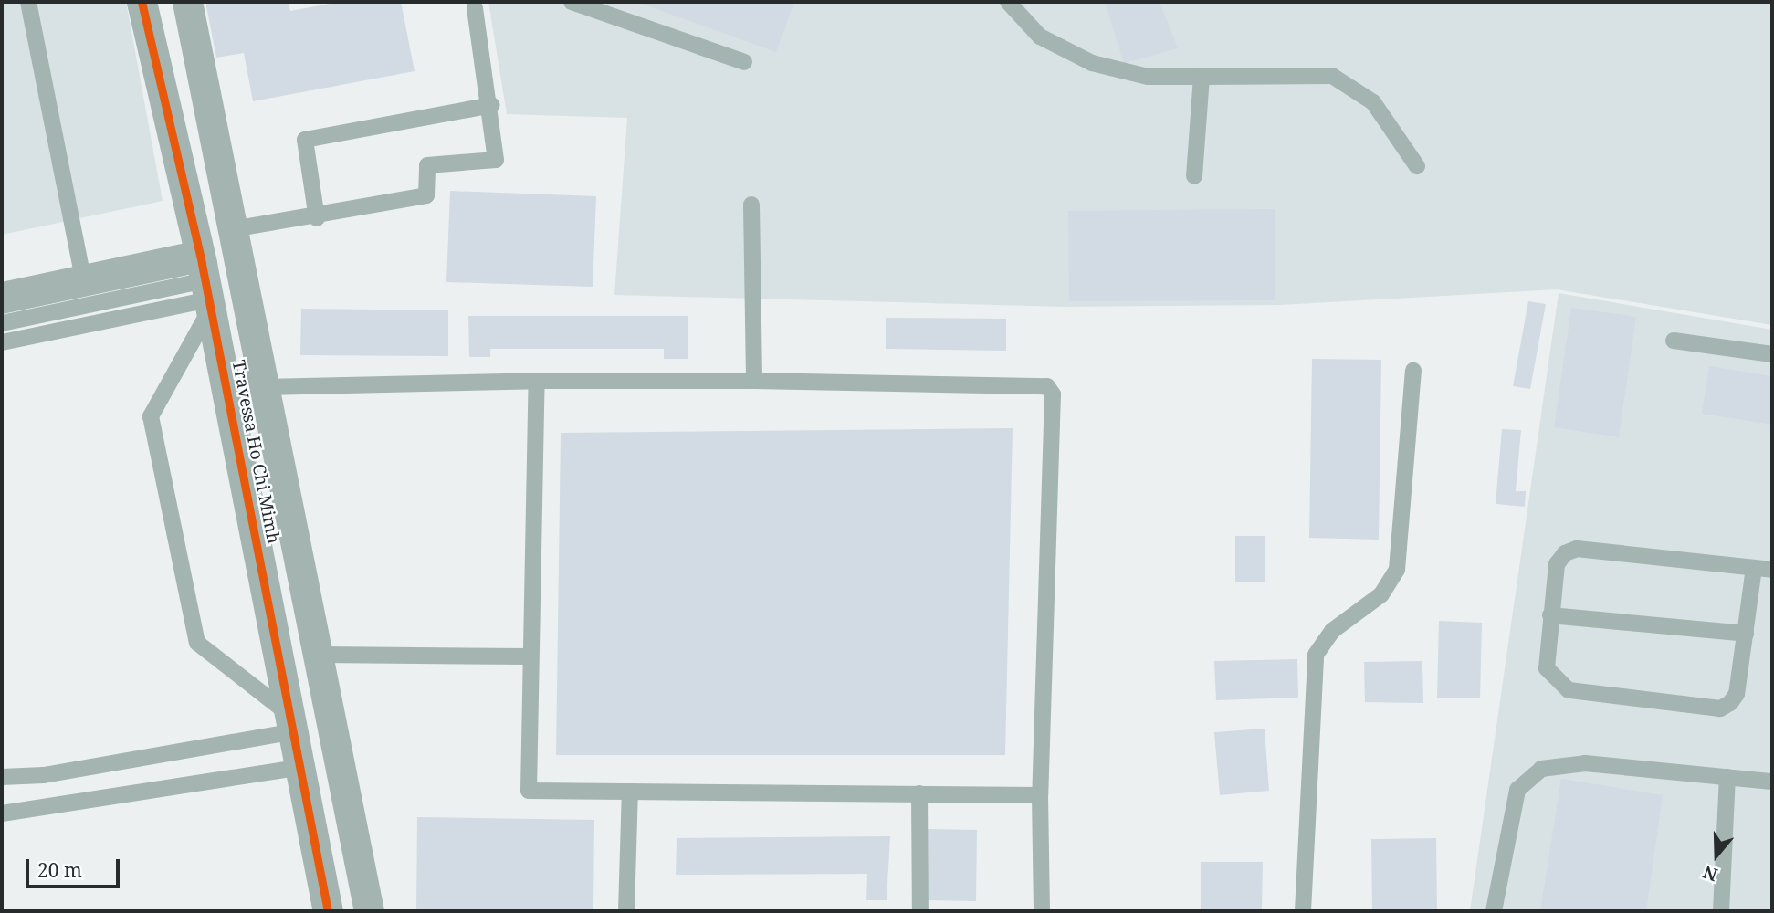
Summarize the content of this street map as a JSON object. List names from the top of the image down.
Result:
{
  "streets": {
    "street": ["Travessa Ho Chi Mimh"]
  },
  "scale_bar": "20 m",
  "north": "bottom"
}
